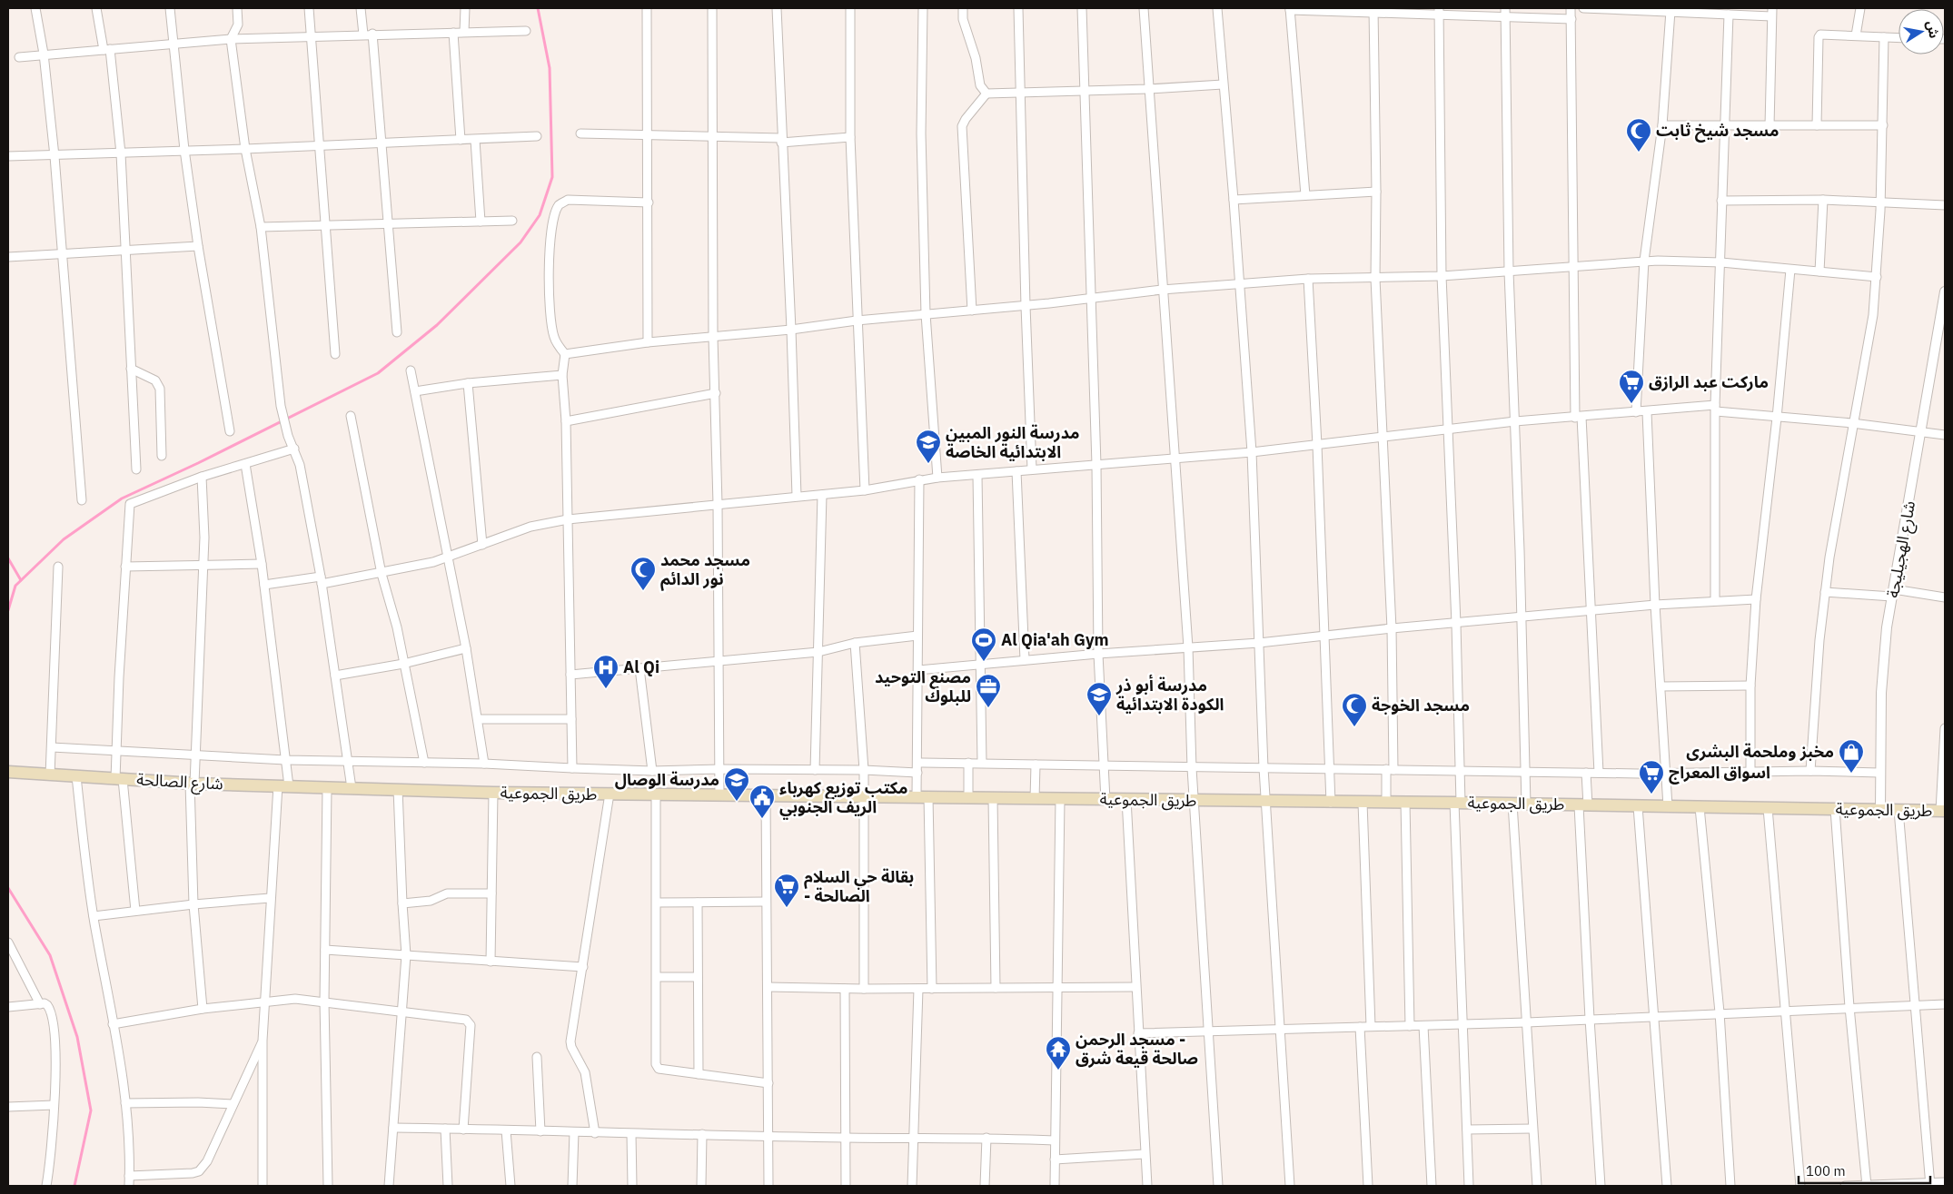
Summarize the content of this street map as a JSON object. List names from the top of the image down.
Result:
{
  "streets": {
    "main road": ["شارع الصالحة", "طريق الجموعية"],
    "street": ["شارع الهجيليجة"]
  },
  "crossings": [
    ["شارع الهجيليجة", "طريق الجموعية"],
    ["شارع الصالحة", "طريق الجموعية"]
  ],
  "places": {
    "mosque": ["مسجد شيخ ثابت", "مسجد محمد نور الدائم", "مسجد الخوجة"],
    "supermarket": ["ماركت عبد الرازق", "اسواق المعراج", "بقالة حي السلام - الصالحة"],
    "school or university": ["مدرسة النور المبين الابتدائية الخاصة", "مدرسة أبو ذر الكودة الابتدائية", "مدرسة الوصال"],
    "sports": ["Al Qia'ah Gym"],
    "hospital": ["Al Qi"],
    "office": ["مصنع التوحيد للبلوك"],
    "shop": ["مخبز وملحمة البشرى"],
    "public building": ["مكتب توزيع كهرباء الريف الجنوبي"],
    "temple": ["مسجد الرحمن - صالحة قيعة شرق"]
  },
  "scale_bar": "100 m",
  "north": "right"
}
